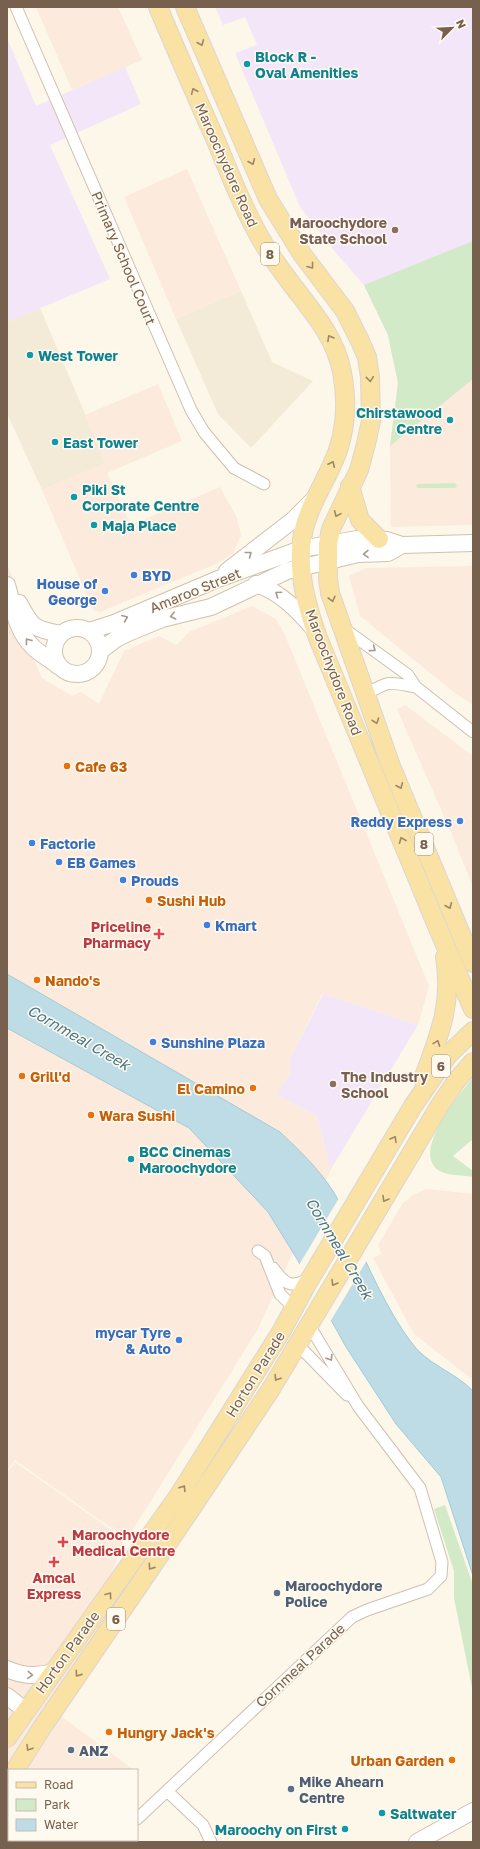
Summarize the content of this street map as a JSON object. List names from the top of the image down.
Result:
{
  "streets": {
    "main road": [
      "Maroochydore Road",
      "8",
      "6",
      "Horton Parade"
    ],
    "street": ["Primary School Court", "Amaroo Street", "Cornmeal Parade"]
  },
  "crossings": [
    ["Maroochydore Road", "Amaroo Street"],
    ["6", "Horton Parade"],
    ["Horton Parade", "Cornmeal Parade"]
  ],
  "water": ["Cornmeal Creek"],
  "places": {
    "other": [
      "Block R - Oval Amenities",
      "Maroochydore State School",
      "West Tower",
      "Chirstawood Centre",
      "East Tower",
      "Piki St Corporate Centre",
      "Maja Place",
      "BYD",
      "House of George",
      "Cafe 63",
      "Reddy Express",
      "Factorie",
      "EB Games",
      "Prouds",
      "Sushi Hub",
      "Kmart",
      "Nando's",
      "Sunshine Plaza",
      "Grill'd",
      "The Industry School",
      "El Camino",
      "Wara Sushi",
      "BCC Cinemas Maroochydore",
      "mycar Tyre & Auto",
      "Maroochydore Police",
      "Hungry Jack's",
      "ANZ",
      "Urban Garden",
      "Mike Ahearn Centre",
      "Saltwater",
      "Maroochy on First"
    ],
    "health": ["Priceline Pharmacy", "Maroochydore Medical Centre", "Amcal Express"]
  },
  "legend": ["Road", "Park", "Water"],
  "north": "top right"
}
